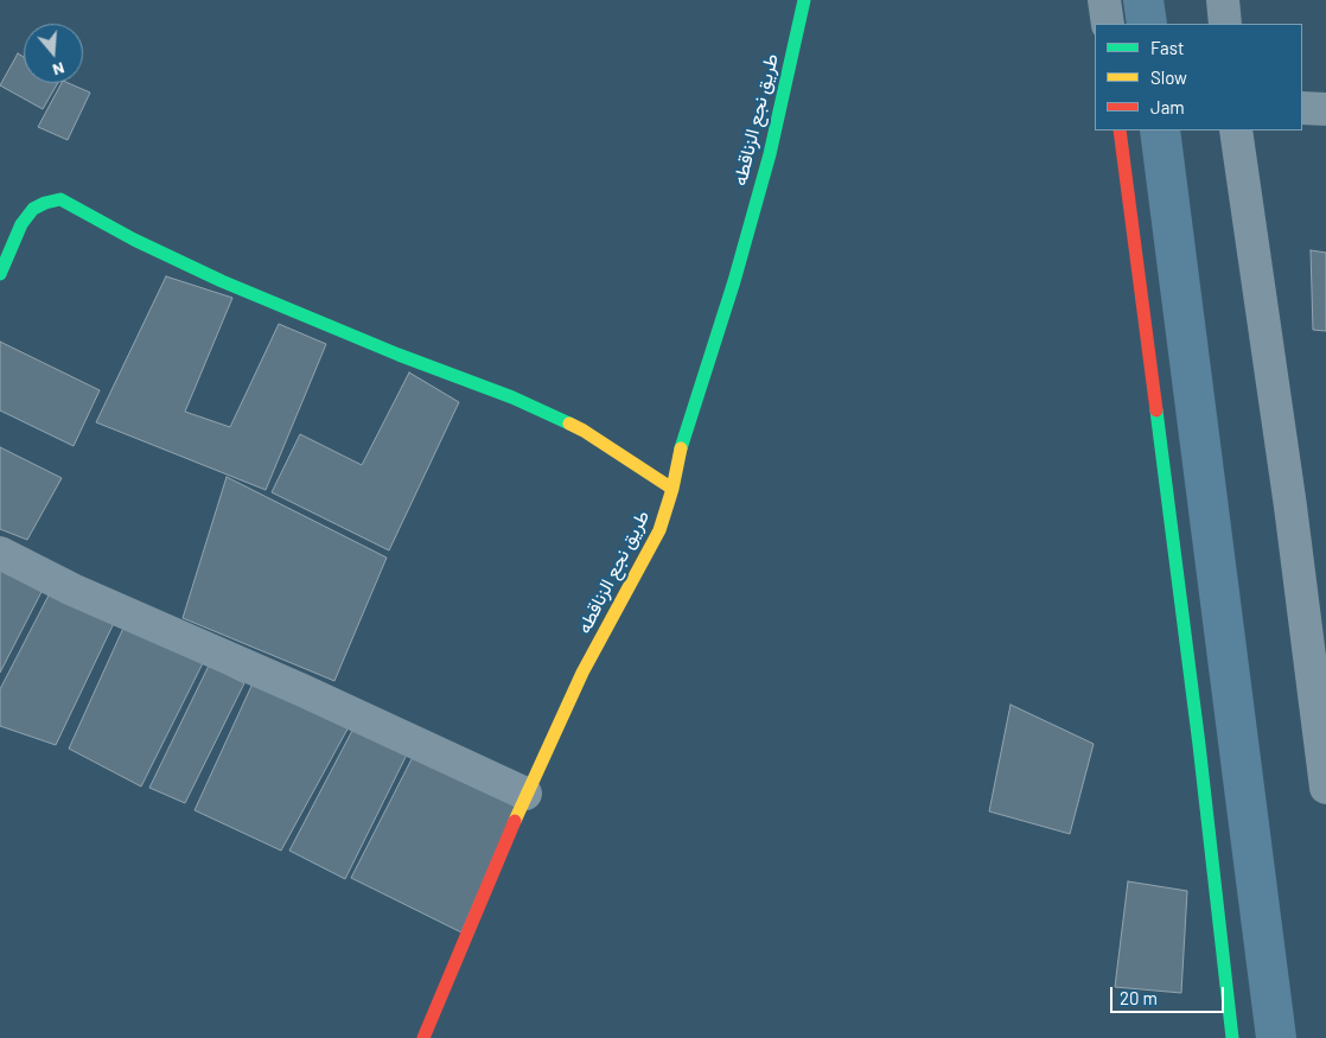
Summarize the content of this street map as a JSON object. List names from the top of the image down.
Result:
{
  "streets": {
    "street": ["طريق نجع الزناقطه"]
  },
  "legend": ["Fast", "Slow", "Jam"],
  "scale_bar": "20 m",
  "north": "bottom"
}
